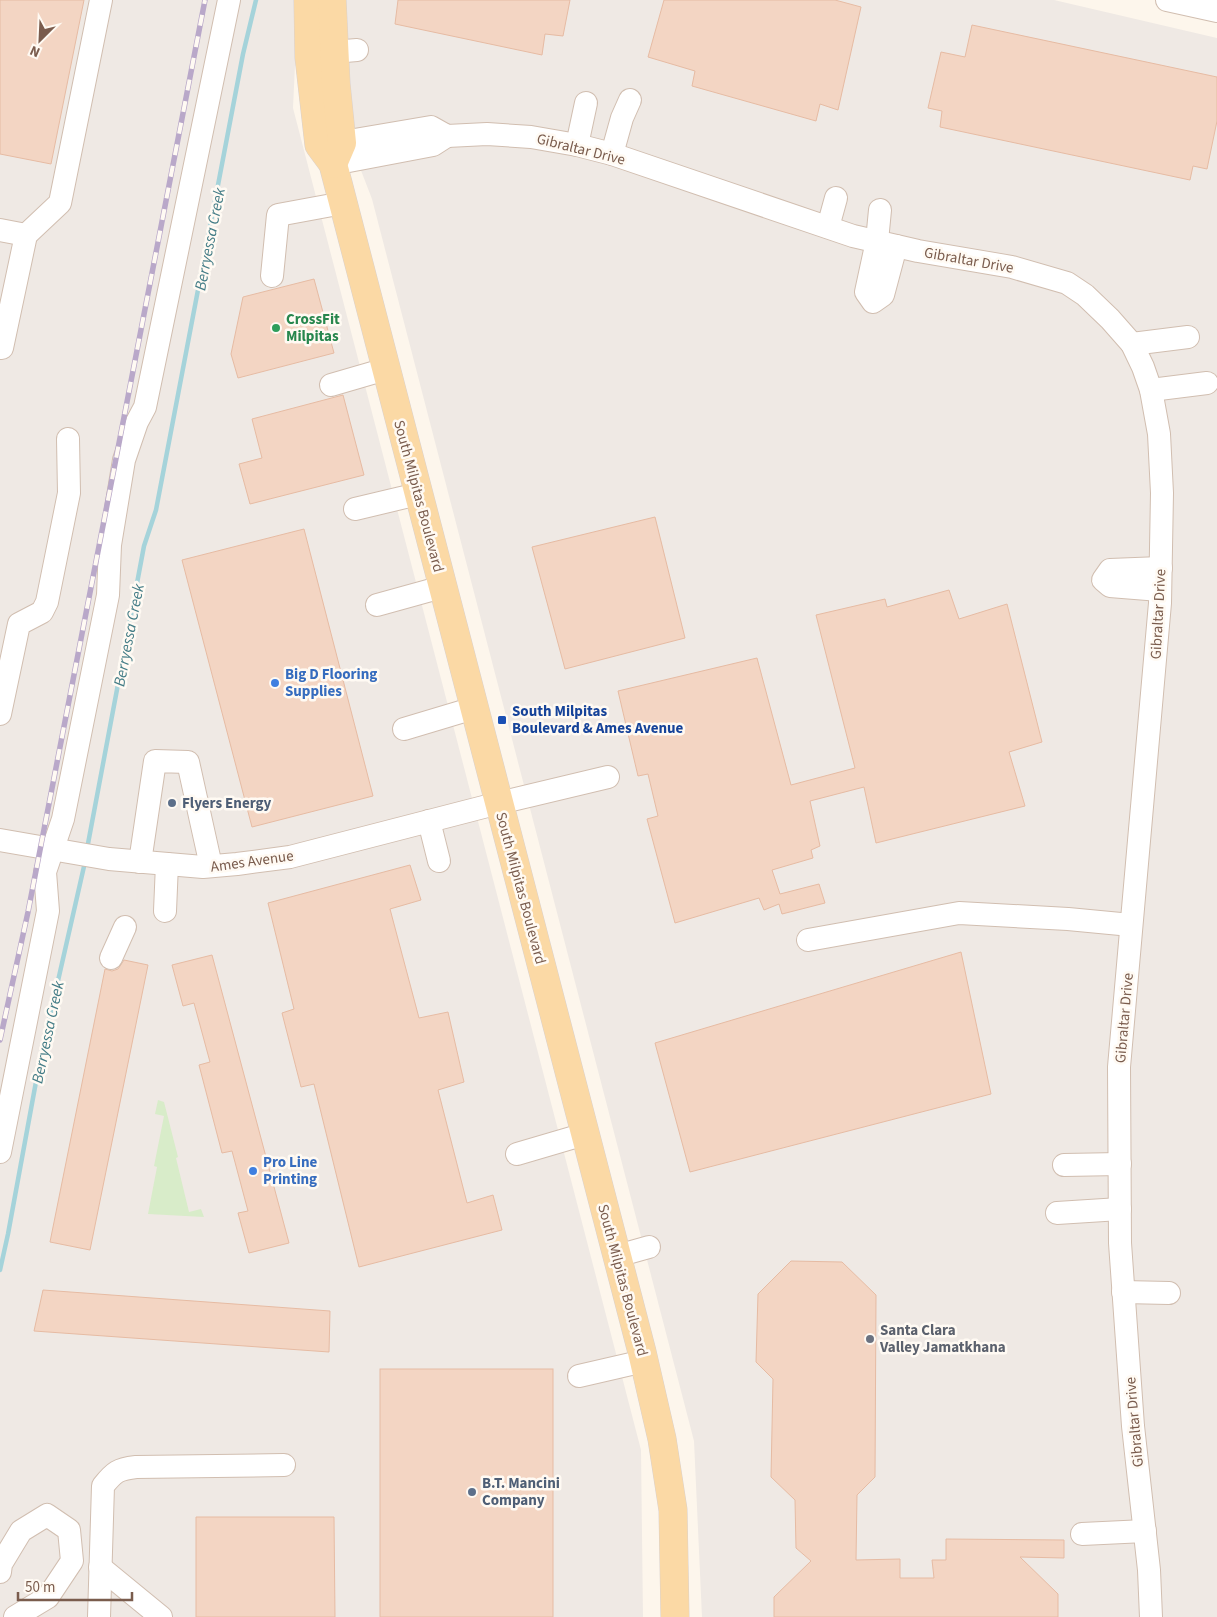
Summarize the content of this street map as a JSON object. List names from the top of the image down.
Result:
{
  "streets": {
    "main road": ["South Milpitas Boulevard"],
    "street": ["Gibraltar Drive", "Ames Avenue"]
  },
  "crossings": [
    ["Gibraltar Drive", "South Milpitas Boulevard"],
    ["South Milpitas Boulevard", "Ames Avenue"]
  ],
  "water": ["Berryessa Creek"],
  "places": {
    "other": [
      "CrossFit Milpitas",
      "Big D Flooring Supplies",
      "Flyers Energy",
      "Pro Line Printing",
      "Santa Clara Valley Jamatkhana",
      "B.T. Mancini Company"
    ],
    "transit": ["South Milpitas Boulevard & Ames Avenue"]
  },
  "scale_bar": "50 m",
  "north": "bottom left"
}
